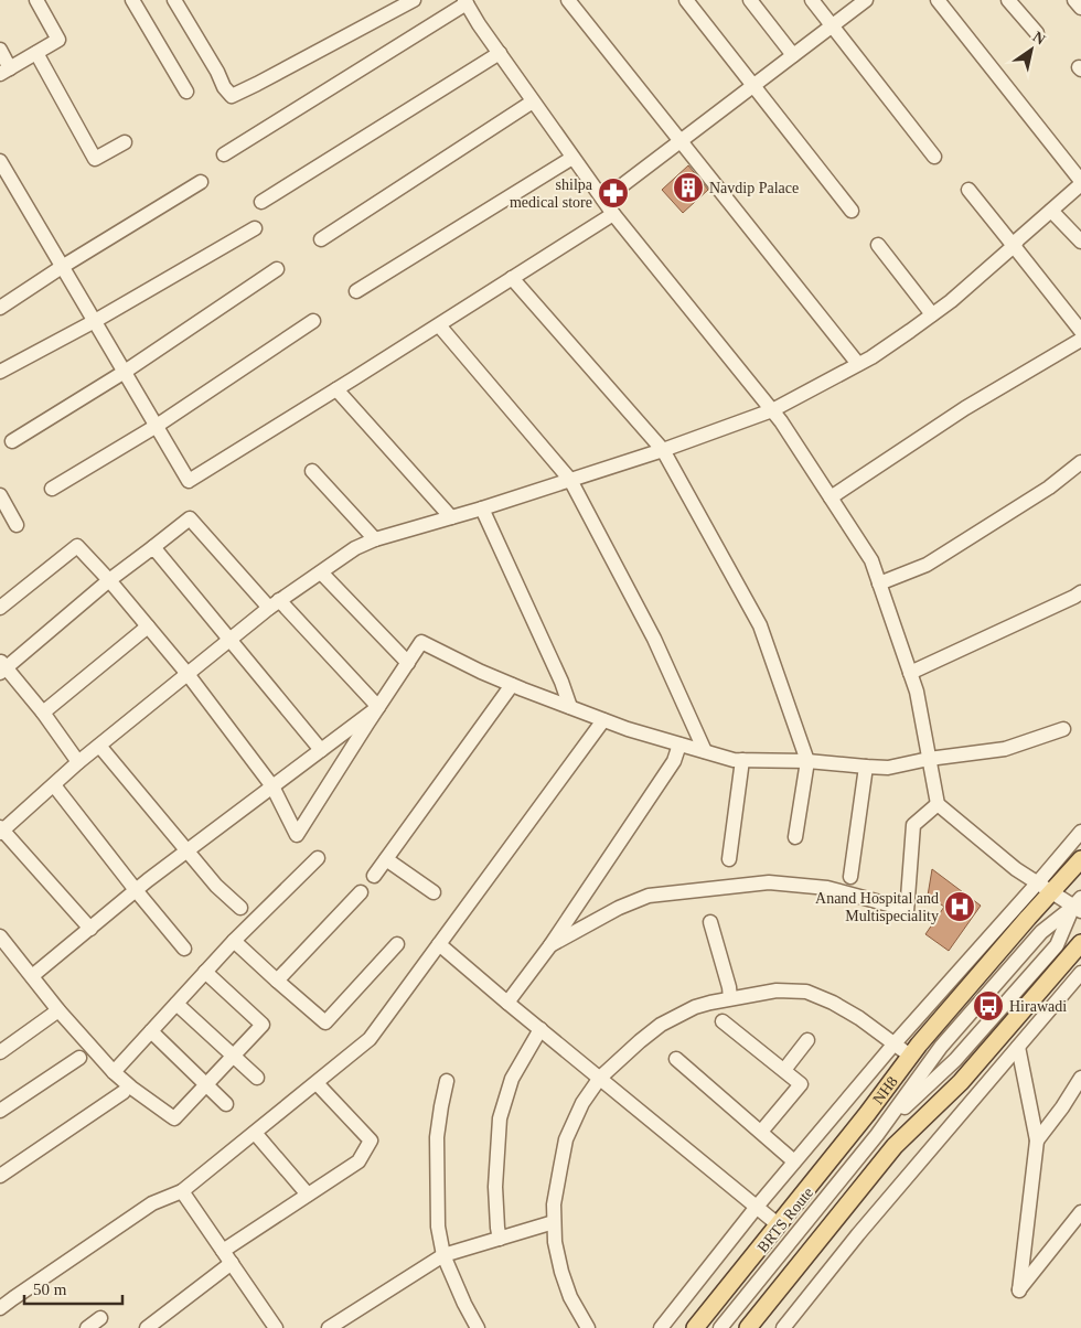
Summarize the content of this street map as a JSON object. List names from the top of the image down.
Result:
{
  "streets": {
    "main road": ["NH8"],
    "street": ["BRTS Route"]
  },
  "places": {
    "building": ["Navdip Palace"],
    "pharmacy": ["shilpa medical store"],
    "hospital": ["Anand Hospital and Multispeciality"],
    "bus stop": ["Hirawadi"]
  },
  "scale_bar": "50 m",
  "north": "top right"
}
